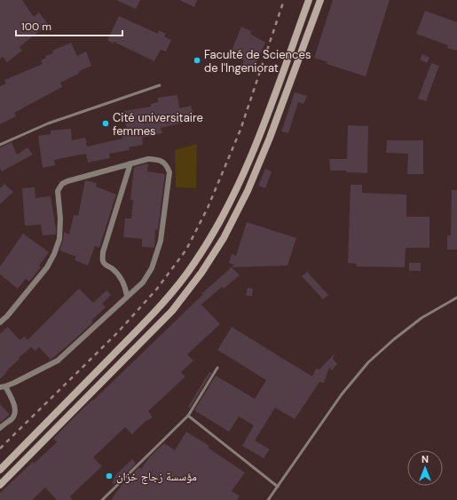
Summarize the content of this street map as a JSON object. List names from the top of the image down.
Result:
{
  "places": ["Faculté de Sciences de l'Ingeniorat", "Cité universitaire femmes", "مؤسسة زجاج خزان"],
  "scale_bar": "100 m",
  "north": "top"
}
